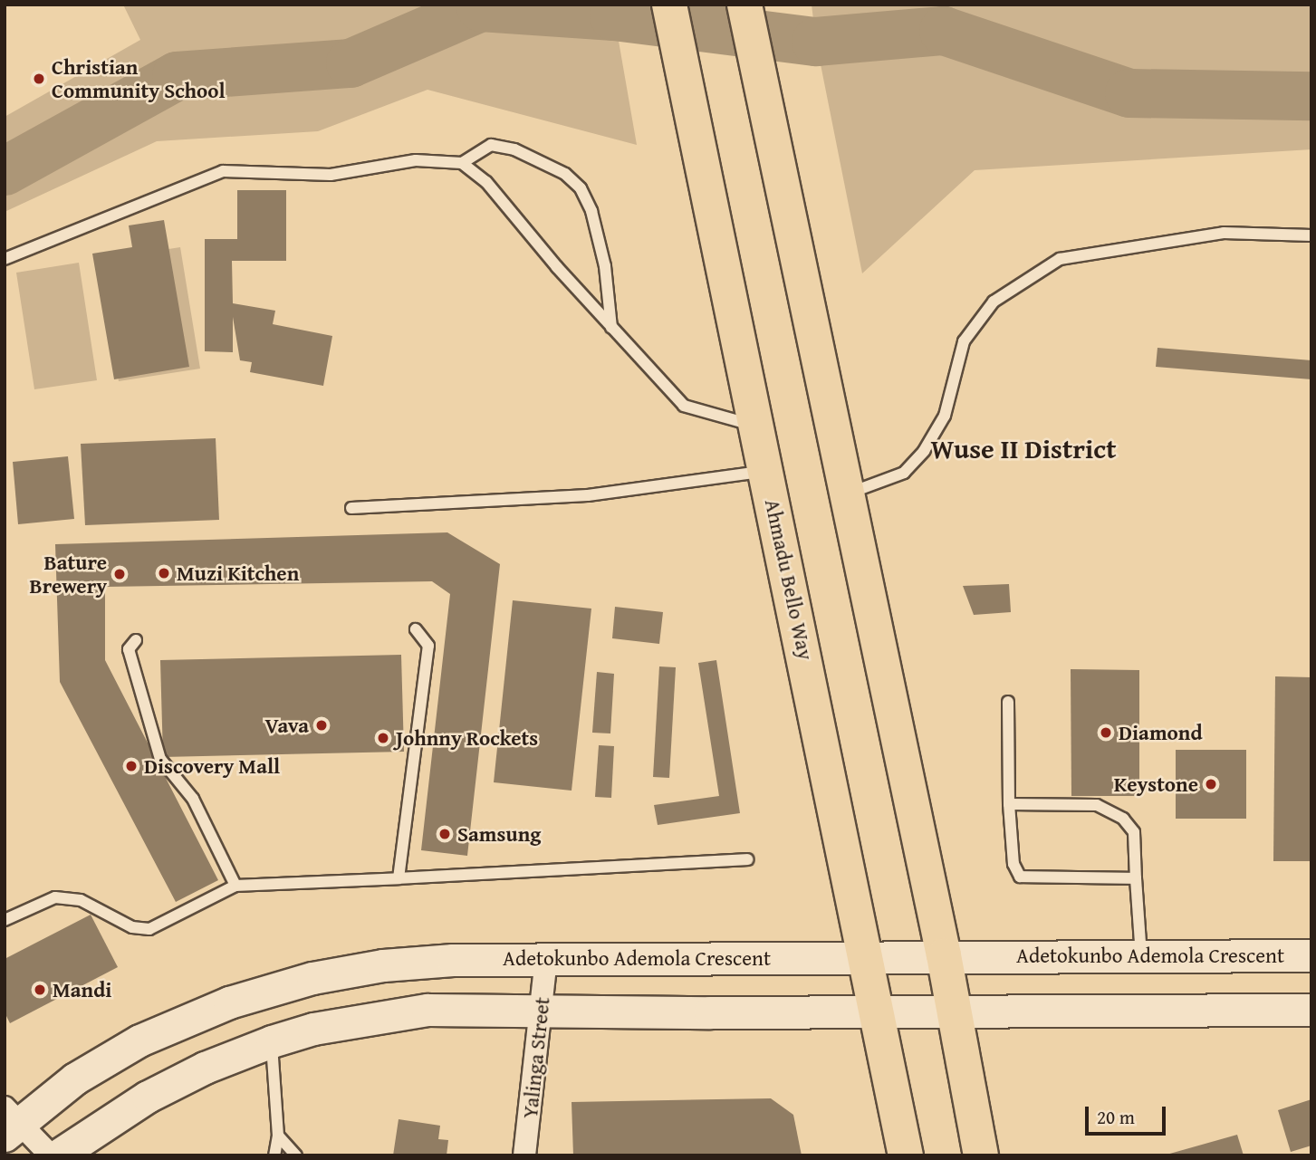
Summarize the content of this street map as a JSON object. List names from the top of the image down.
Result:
{
  "streets": {
    "main road": ["Ahmadu Bello Way", "Adetokunbo Ademola Crescent"],
    "street": ["Yalinga Street"]
  },
  "crossings": [
    ["Ahmadu Bello Way", "Adetokunbo Ademola Crescent"],
    ["Adetokunbo Ademola Crescent", "Yalinga Street"]
  ],
  "districts": ["Wuse II District"],
  "places": [
    "Christian Community School",
    "Muzi Kitchen",
    "Bature Brewery",
    "Vava",
    "Diamond",
    "Johnny Rockets",
    "Discovery Mall",
    "Keystone",
    "Samsung",
    "Mandi"
  ],
  "scale_bar": "20 m"
}
